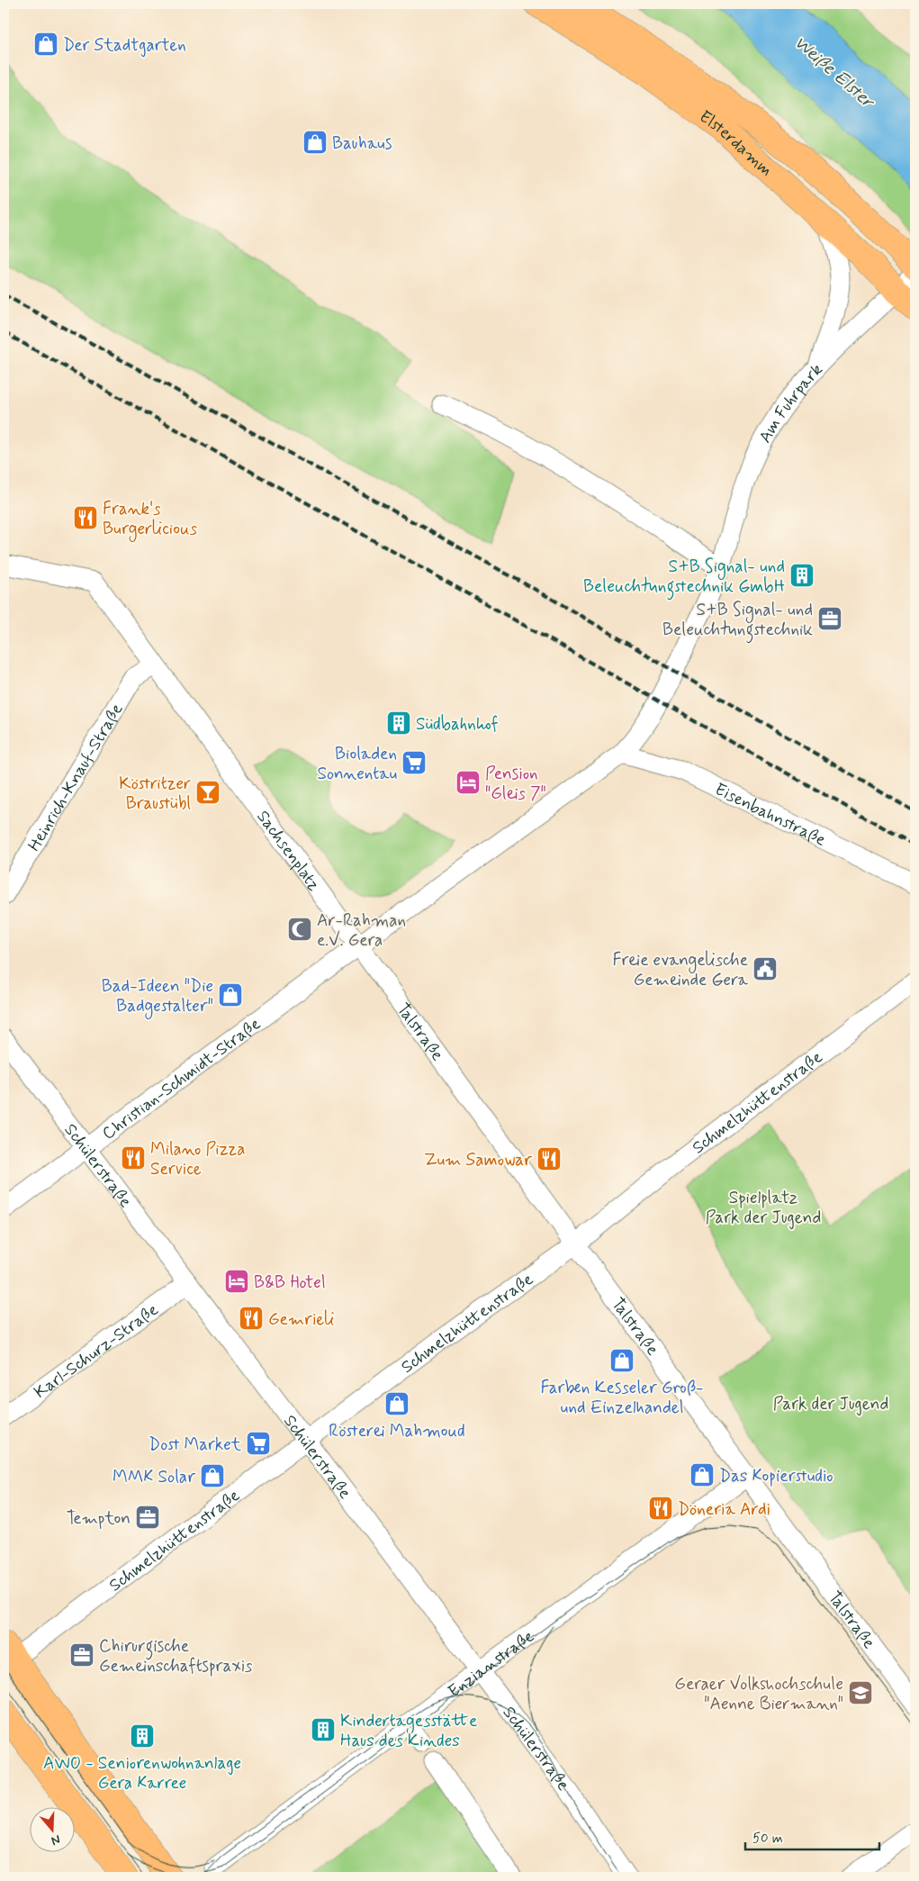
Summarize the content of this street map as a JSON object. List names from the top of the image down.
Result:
{
  "streets": {
    "main road": ["Elsterdamm"],
    "street": [
      "Am Fuhrpark",
      "Heinrich-Knauf-Straße",
      "Eisenbahnstraße",
      "Sachsenplatz",
      "Talstraße",
      "Christian-Schmidt-Straße",
      "Schmelzhüttenstraße",
      "Schülerstraße",
      "Karl-Schurz-Straße",
      "Enzianstraße"
    ]
  },
  "crossings": [
    ["Elsterdamm", "Am Fuhrpark"],
    ["Am Fuhrpark", "Eisenbahnstraße"],
    ["Heinrich-Knauf-Straße", "Sachsenplatz"],
    ["Sachsenplatz", "Talstraße"],
    ["Sachsenplatz", "Christian-Schmidt-Straße"],
    ["Talstraße", "Christian-Schmidt-Straße"],
    ["Talstraße", "Schmelzhüttenstraße"],
    ["Talstraße", "Enzianstraße"],
    ["Christian-Schmidt-Straße", "Schülerstraße"],
    ["Schmelzhüttenstraße", "Schülerstraße"],
    ["Schülerstraße", "Karl-Schurz-Straße"],
    ["Schülerstraße", "Enzianstraße"]
  ],
  "water": ["Weiße Elster"],
  "parks": ["Spielplatz Park der Jugend", "Park der Jugend"],
  "places": {
    "shop": [
      "Der Stadtgarten",
      "Bauhaus",
      "Bad-Ideen \"Die Badgestalter\"",
      "Farben Kesseler Groß- und Einzelhandel",
      "Rösterei Mahmoud",
      "Das Kopierstudio",
      "MMK Solar"
    ],
    "restaurant": [
      "Frank's Burgerlicious",
      "Milano Pizza Service",
      "Zum Samowar",
      "Gemrieli",
      "Döneria Ardi"
    ],
    "building": [
      "S+B Signal- und Beleuchtungstechnik GmbH",
      "Südbahnhof",
      "Kindertagesstätte Haus des Kindes",
      "AWO - Seniorenwohnanlage Gera Karree"
    ],
    "office": ["S+B Signal- und Beleuchtungstechnik", "Tempton", "Chirurgische Gemeinschaftspraxis"],
    "supermarket": ["Bioladen Sonnentau", "Dost Market"],
    "hotel": ["Pension \"Gleis 7\"", "B&B Hotel"],
    "bar": ["Köstritzer Braustübl"],
    "mosque": ["Ar-Rahman e.V. Gera"],
    "public building": ["Freie evangelische Gemeinde Gera"],
    "school or university": ["Geraer Volkshochschule \"Aenne Biermann\""]
  },
  "scale_bar": "50 m",
  "north": "bottom"
}
